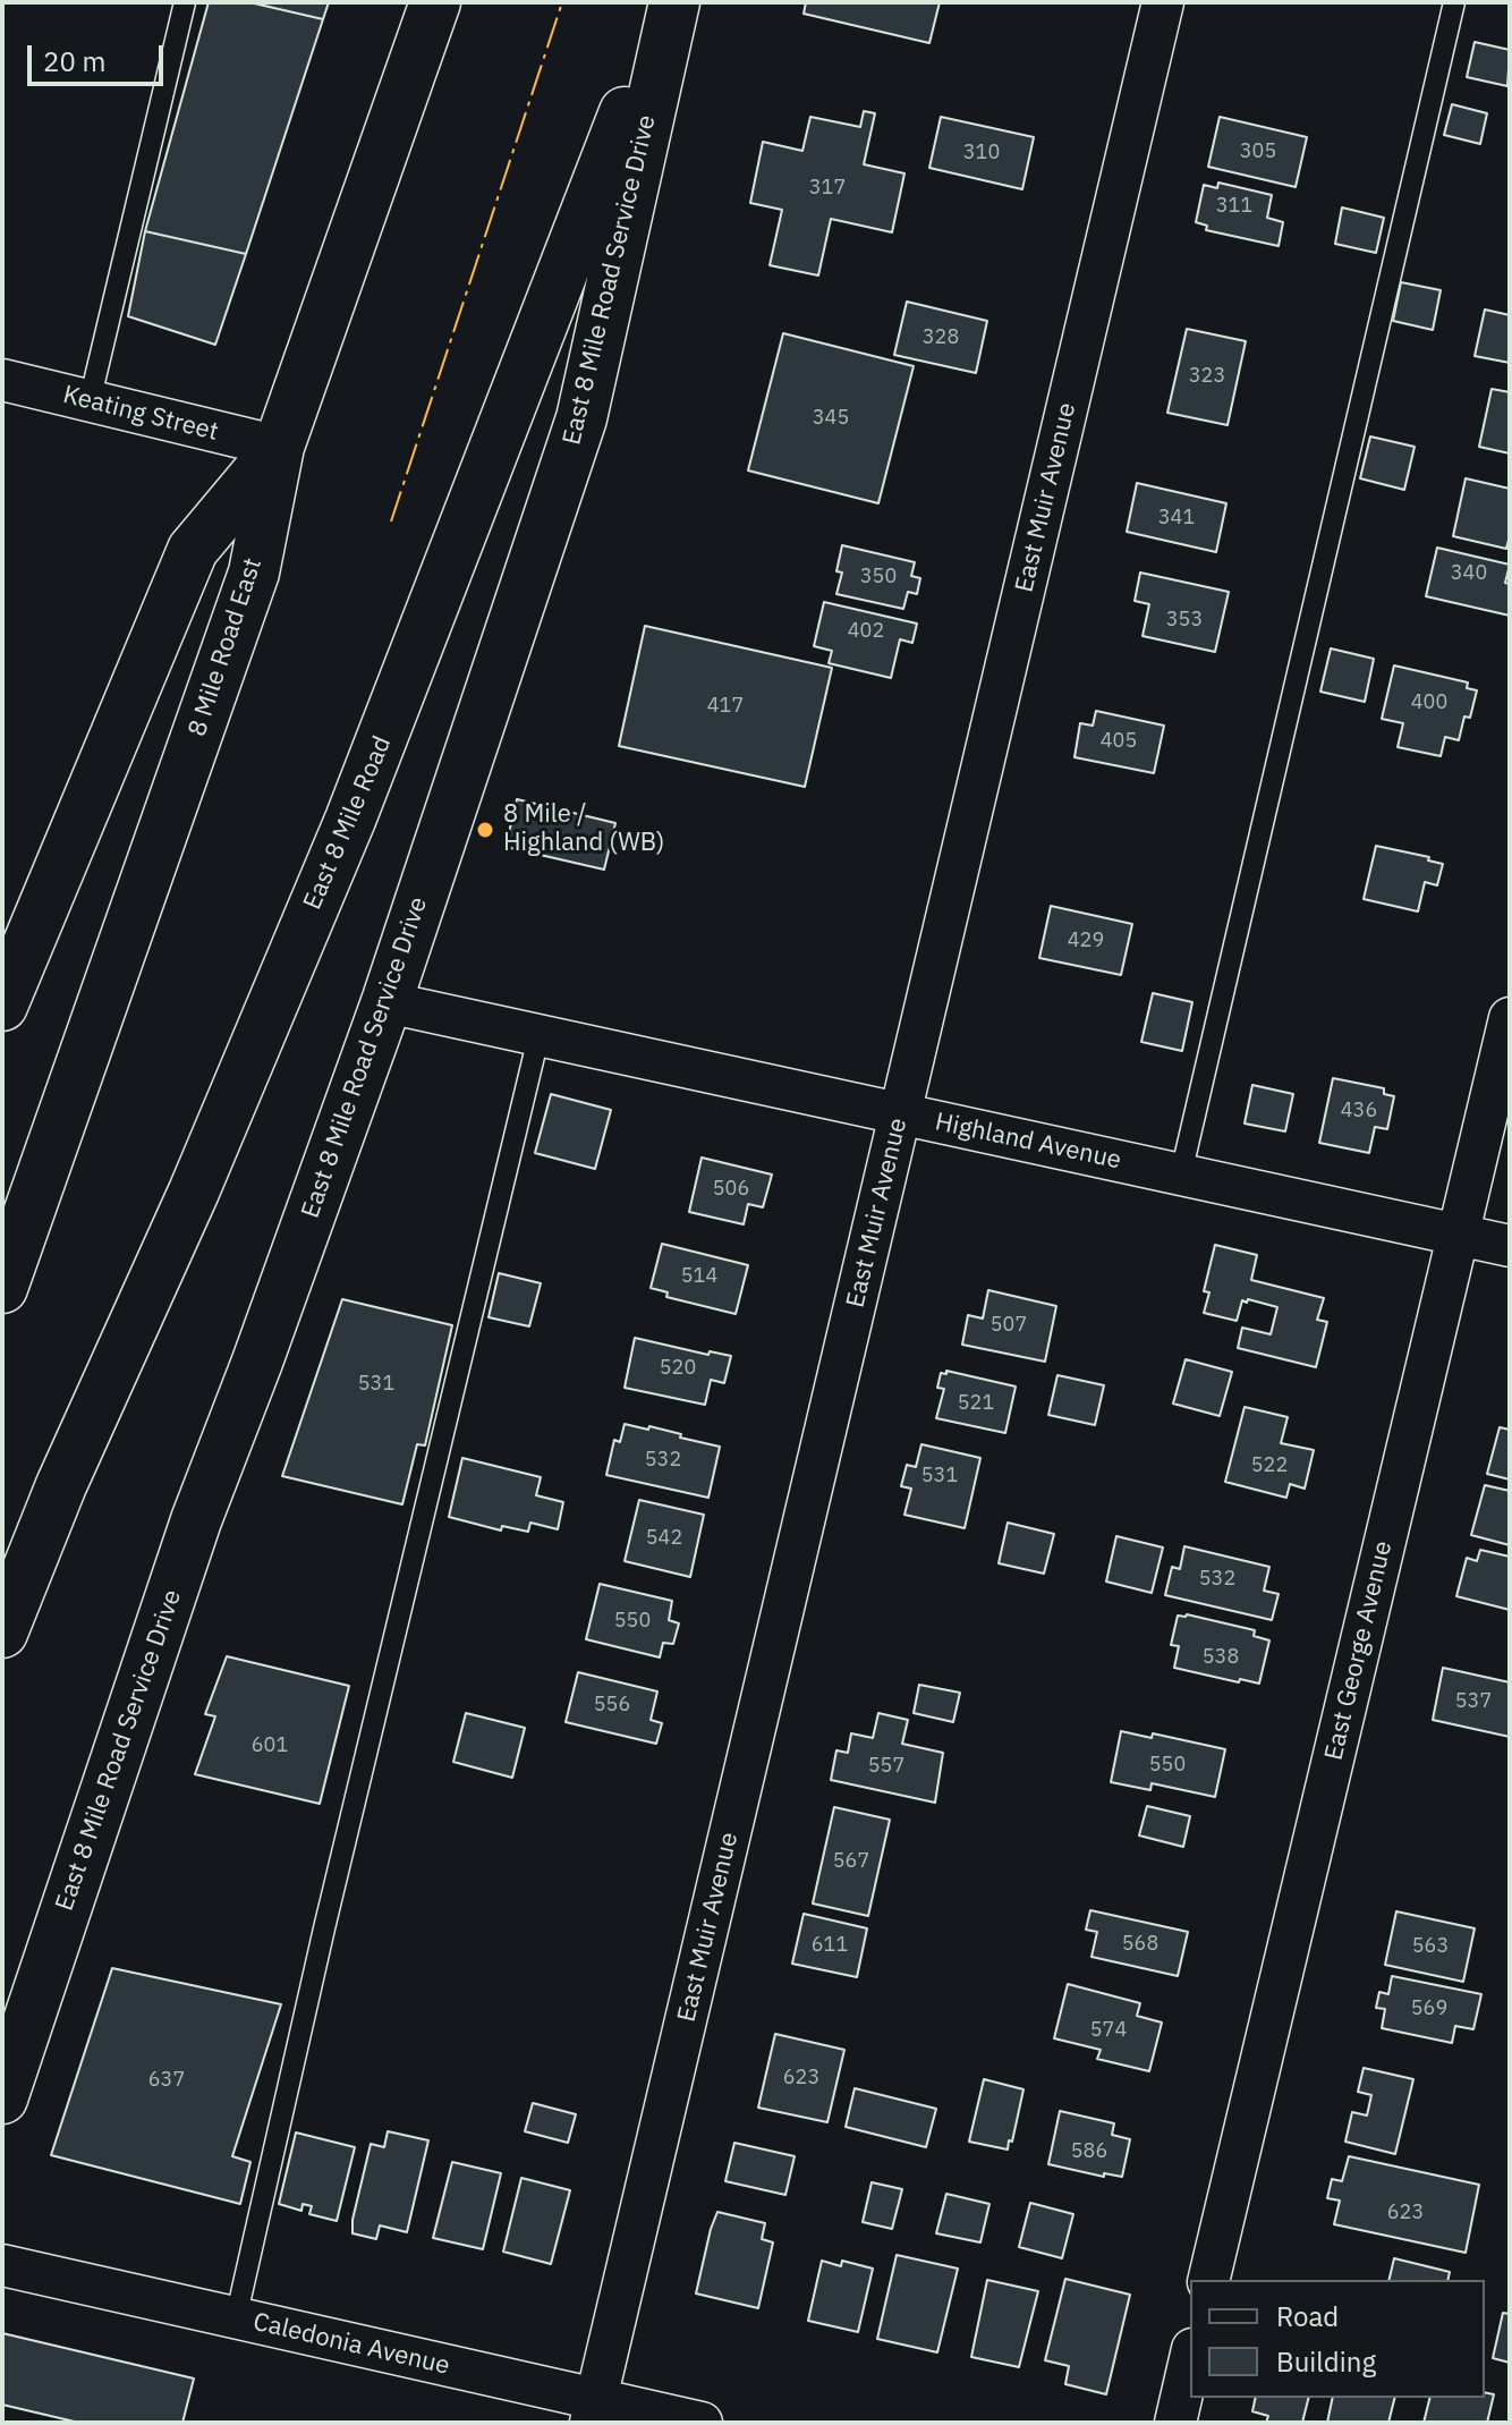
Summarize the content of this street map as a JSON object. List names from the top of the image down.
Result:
{
  "streets": {
    "highway": ["East 8 Mile Road Service Drive", "8 Mile Road East", "East 8 Mile Road"],
    "street": [
      "Keating Street",
      "East Muir Avenue",
      "Highland Avenue",
      "East George Avenue",
      "Caledonia Avenue"
    ]
  },
  "crossings": [
    ["East 8 Mile Road Service Drive", "Highland Avenue"],
    ["Keating Street", "8 Mile Road East"],
    ["East Muir Avenue", "Highland Avenue"],
    ["East Muir Avenue", "Caledonia Avenue"],
    ["Highland Avenue", "East George Avenue"]
  ],
  "places": ["8 Mile / Highland (WB)"],
  "house_numbers": [
    "305",
    "310",
    "317",
    "311",
    "328",
    "323",
    "345",
    "341",
    "340",
    "350",
    "353",
    "402",
    "400",
    "417",
    "405",
    "429",
    "436",
    "506",
    "514",
    "507",
    "520",
    "531",
    "521",
    "532",
    "522",
    "531",
    "542",
    "532",
    "550",
    "538",
    "537",
    "556",
    "601",
    "550",
    "557",
    "567",
    "568",
    "611",
    "563",
    "569",
    "574",
    "623",
    "637",
    "586",
    "623"
  ],
  "legend": ["Road", "Building"],
  "scale_bar": "20 m"
}
